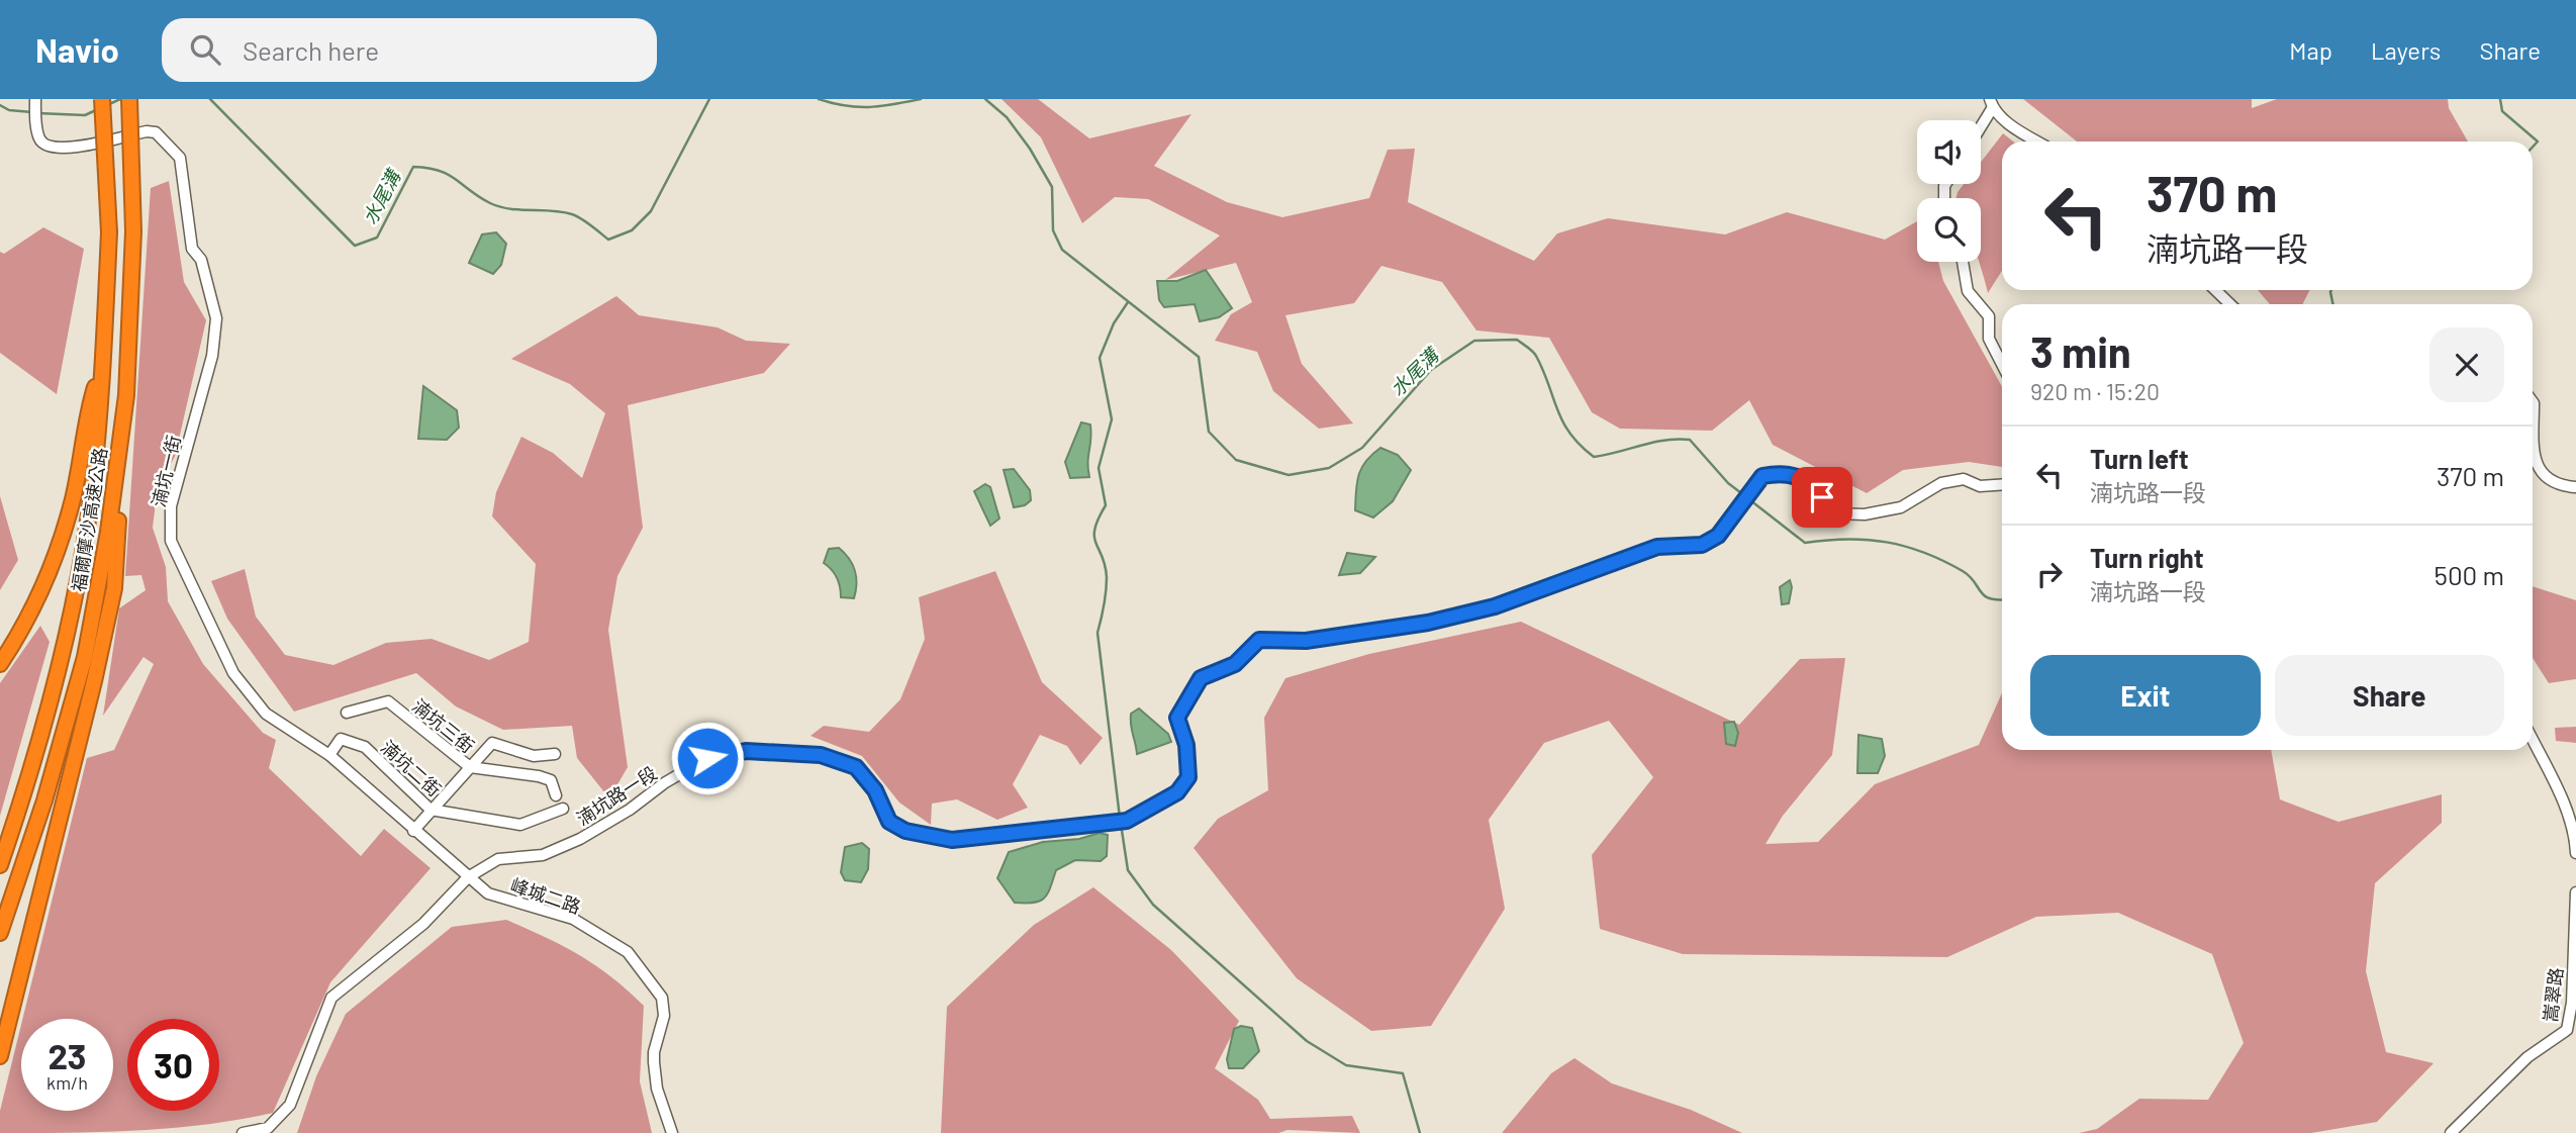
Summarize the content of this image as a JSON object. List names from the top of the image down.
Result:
{
  "streets": {
    "highway": ["福爾摩沙高速公路"],
    "street": [
      "湳坑一街",
      "湳坑三街",
      "湳坑二街",
      "湳坑路一段",
      "峰城二路",
      "嵩翠路"
    ]
  },
  "crossings": [
    ["湳坑一街", "湳坑二街"],
    ["湳坑一街", "湳坑路一段"],
    ["湳坑一街", "峰城二路"],
    ["湳坑路一段", "峰城二路"]
  ],
  "water": ["水尾溝"],
  "page": {
    "header": "Navio",
    "search": "Search here",
    "nav": ["Map", "Layers", "Share"],
    "turn": ["370 m", "湳坑路一段"],
    "heading": ["3 min", "920 m · 15:20"],
    "list": [
      {
        "name": "Turn left",
        "note": "湳坑路一段",
        "value": "370 m"
      },
      {
        "name": "Turn right",
        "note": "湳坑路一段",
        "value": "500 m"
      }
    ],
    "buttons": ["Exit", "Share"],
    "speed": "23 km/h",
    "limit": "30"
  }
}
